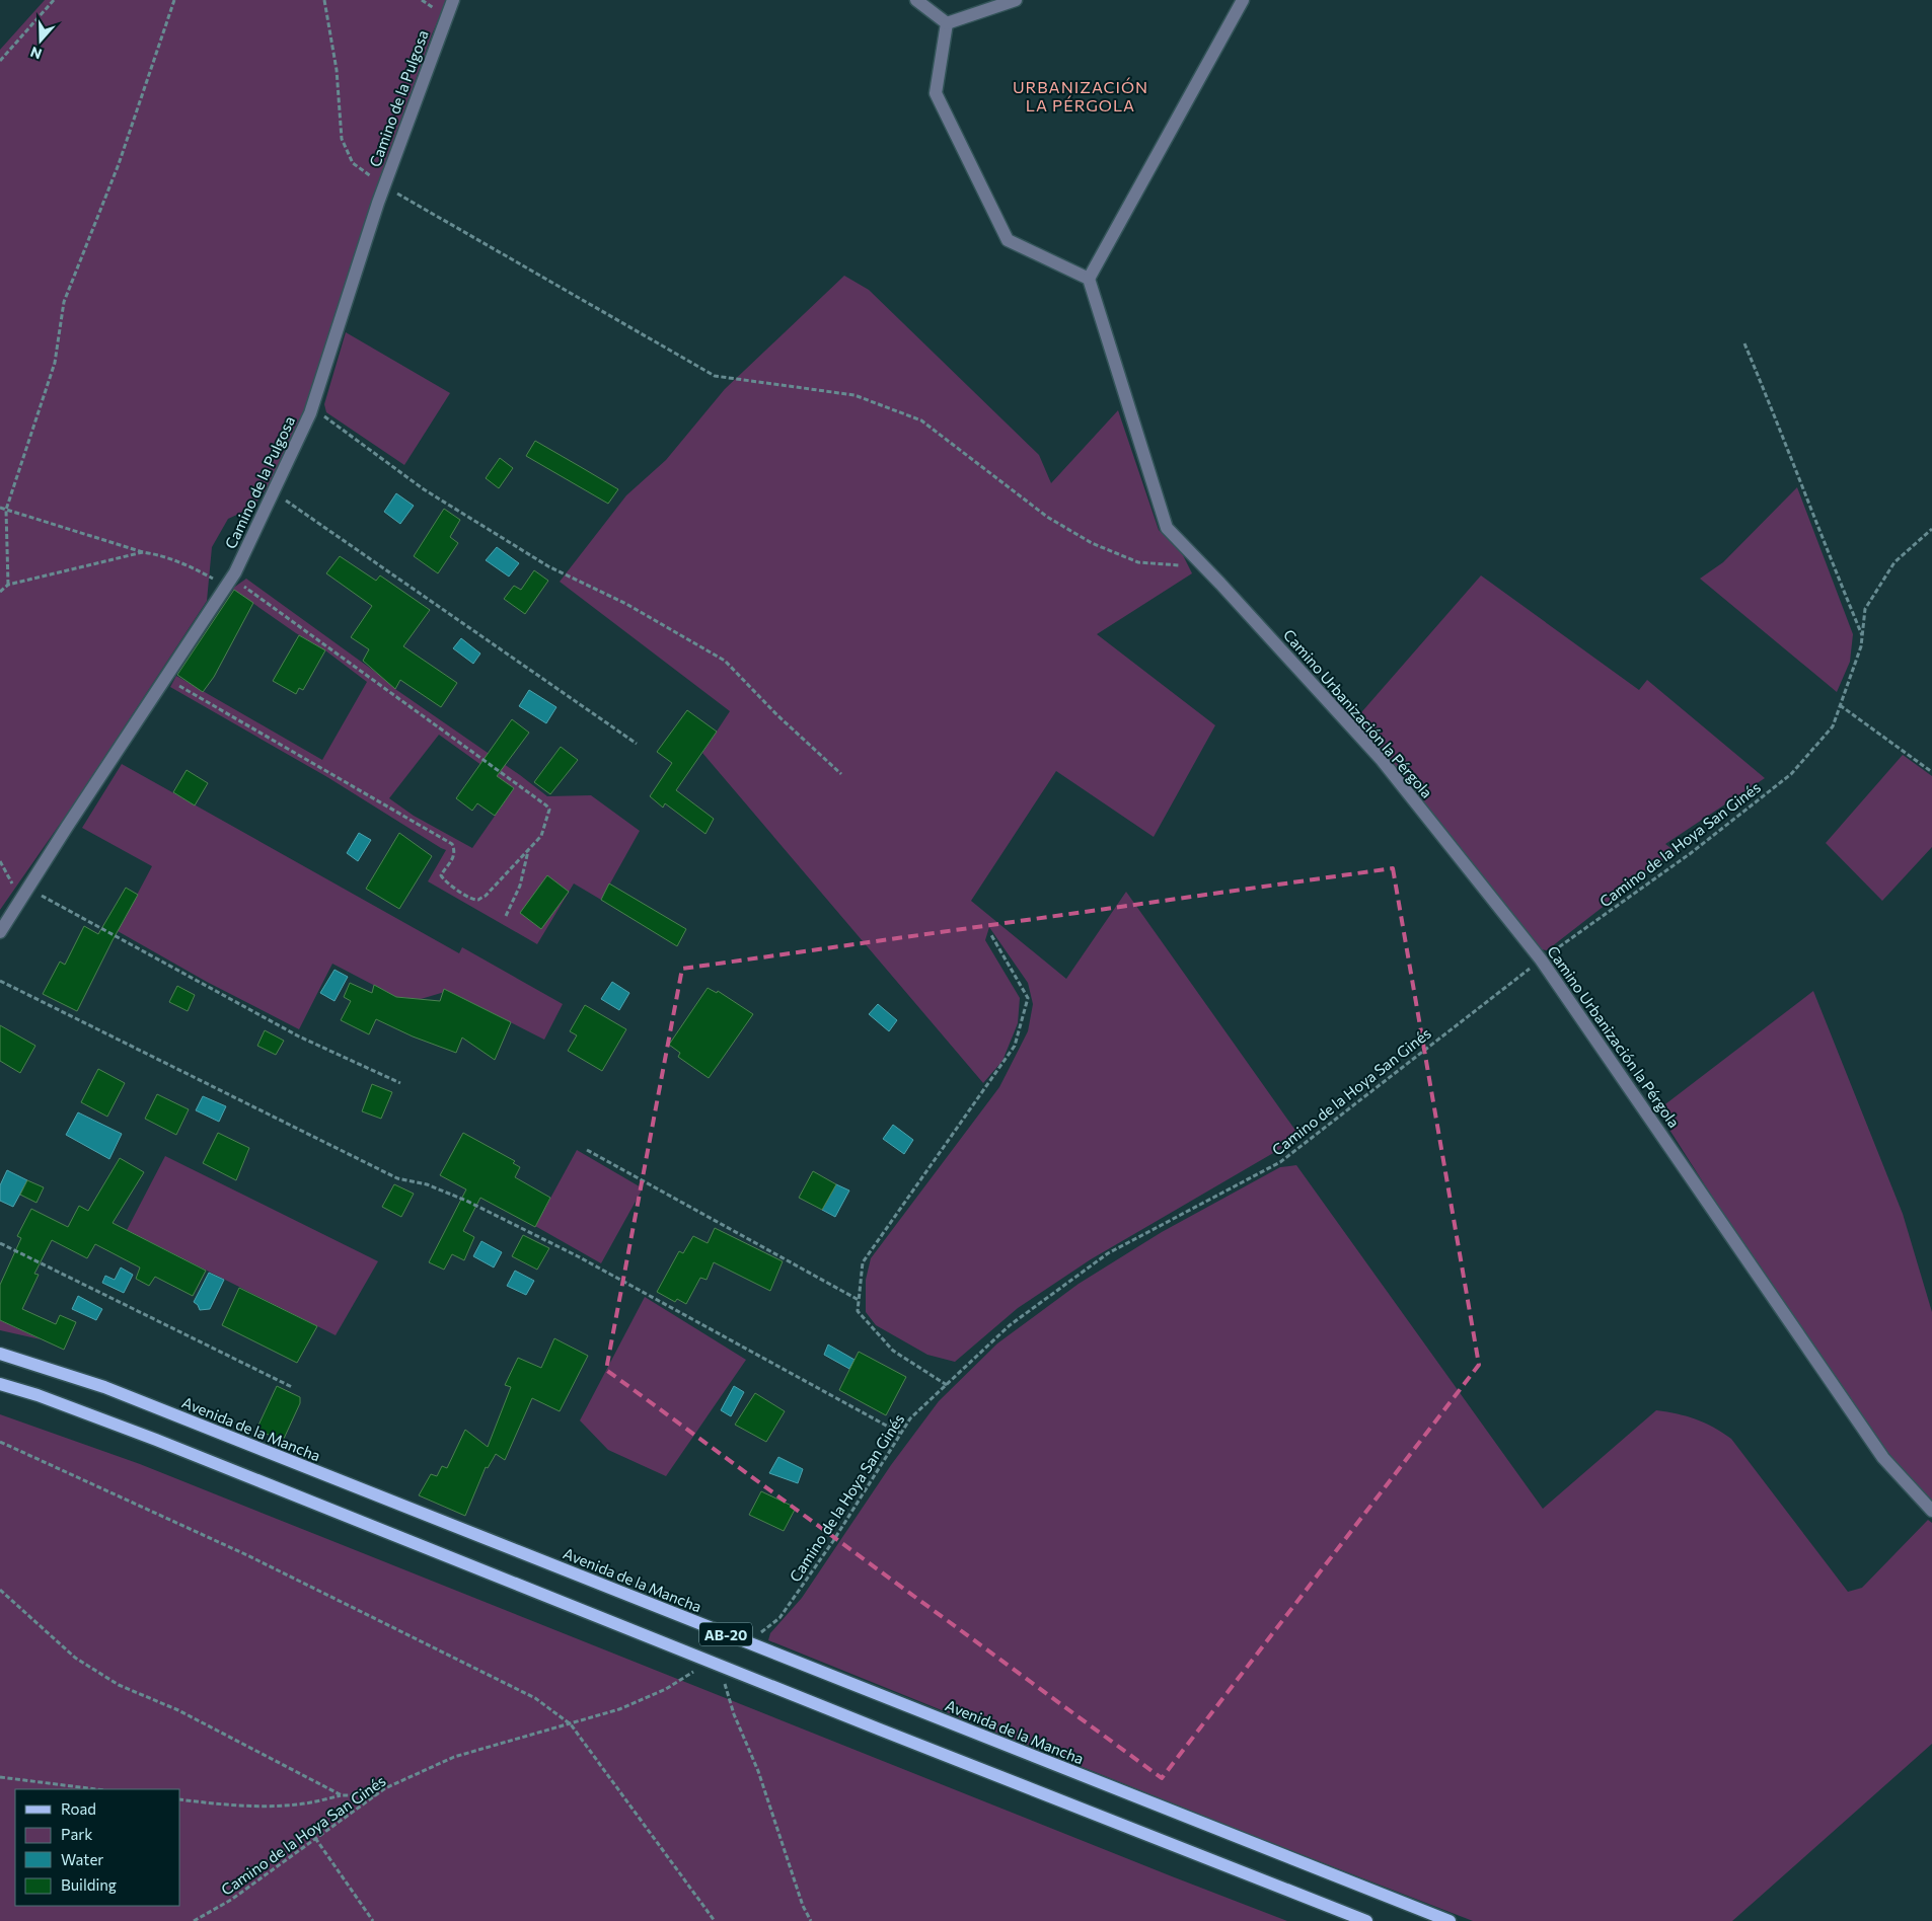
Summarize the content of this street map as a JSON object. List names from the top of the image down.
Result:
{
  "streets": {
    "main road": ["Avenida de la Mancha", "AB-20"],
    "street": ["Camino de la Pulgosa", "Camino Urbanización la Pérgola"],
    "path": ["Camino de la Hoya San Ginés"]
  },
  "crossings": [
    ["Camino Urbanización la Pérgola", "Camino de la Hoya San Ginés"],
    ["Camino de la Hoya San Ginés", "Avenida de la Mancha"],
    ["Camino de la Hoya San Ginés", "AB-20"]
  ],
  "districts": ["URBANIZACIÓN LA PÉRGOLA"],
  "legend": [
    "Road",
    "Park",
    "Water",
    "Building"
  ],
  "north": "bottom"
}
